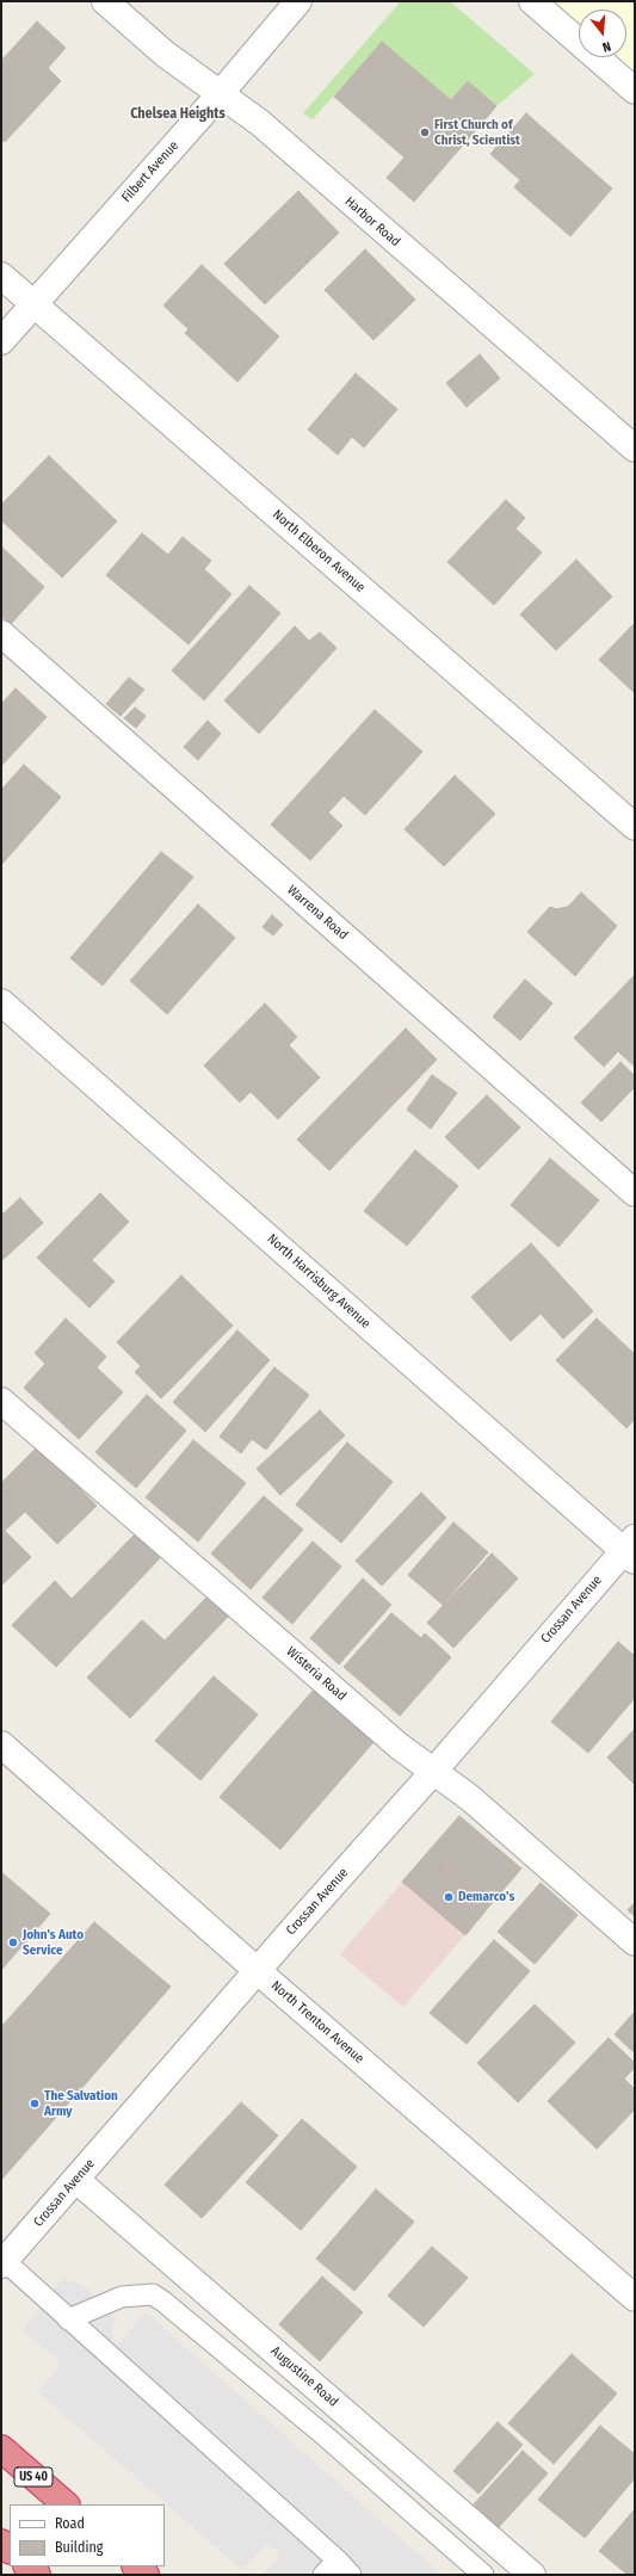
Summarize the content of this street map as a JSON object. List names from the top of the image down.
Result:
{
  "streets": {
    "highway": ["US 40"],
    "street": [
      "Filbert Avenue",
      "Harbor Road",
      "North Elberon Avenue",
      "Warrena Road",
      "North Harrisburg Avenue",
      "Crossan Avenue",
      "Wisteria Road",
      "North Trenton Avenue",
      "Augustine Road"
    ]
  },
  "crossings": [
    ["Filbert Avenue", "Harbor Road"],
    ["Filbert Avenue", "North Elberon Avenue"],
    ["North Harrisburg Avenue", "Crossan Avenue"],
    ["Crossan Avenue", "Wisteria Road"],
    ["Crossan Avenue", "North Trenton Avenue"],
    ["Crossan Avenue", "Augustine Road"]
  ],
  "districts": ["Chelsea Heights"],
  "places": [
    "First Church of Christ, Scientist",
    "Demarco's",
    "John's Auto Service",
    "The Salvation Army"
  ],
  "legend": ["Road", "Building"],
  "north": "bottom"
}
